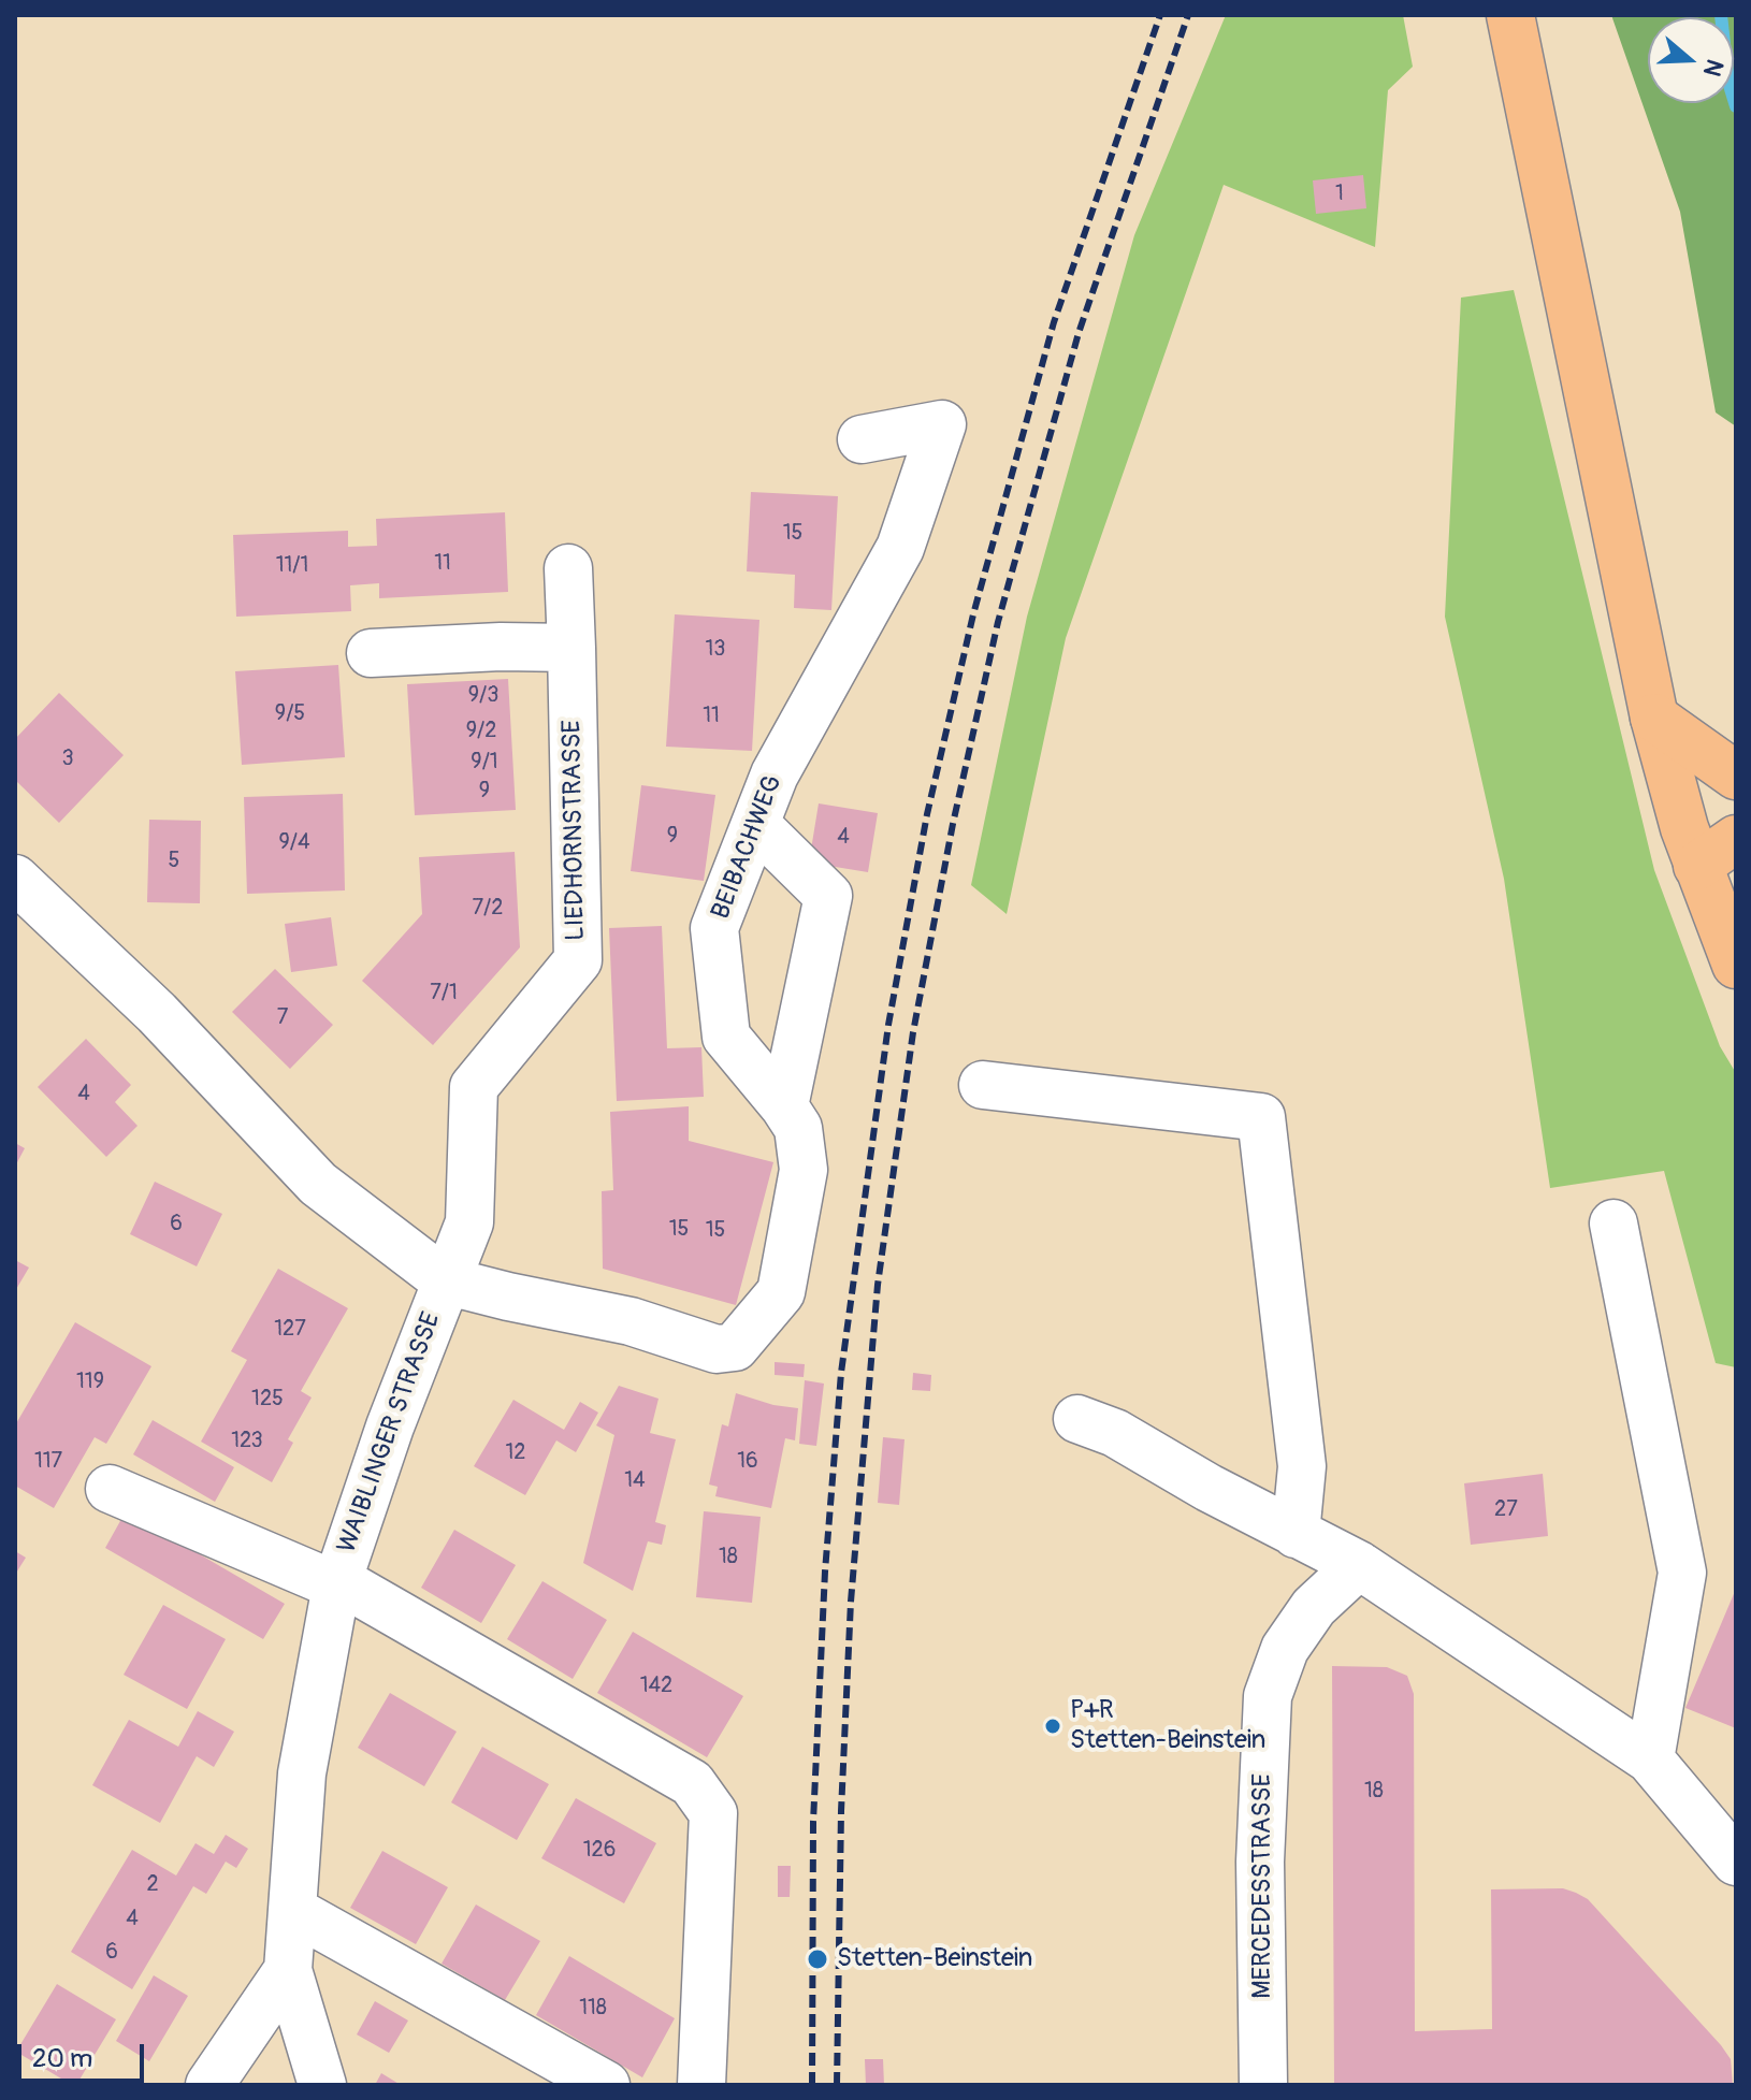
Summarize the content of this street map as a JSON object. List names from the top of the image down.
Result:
{
  "streets": {
    "street": [
      "LIEDHORNSTRASSE",
      "BEIBACHWEG",
      "WAIBLINGER STRASSE",
      "MERCEDESSTRASSE"
    ]
  },
  "crossings": [
    ["LIEDHORNSTRASSE", "BEIBACHWEG"],
    ["LIEDHORNSTRASSE", "WAIBLINGER STRASSE"],
    ["BEIBACHWEG", "WAIBLINGER STRASSE"]
  ],
  "places": ["P+R Stetten-Beinstein", "Stetten-Beinstein"],
  "house_numbers": [
    "1",
    "15",
    "11",
    "11/1",
    "13",
    "9/3",
    "9/5",
    "11",
    "9/2",
    "3",
    "9/1",
    "9",
    "9",
    "4",
    "9/4",
    "5",
    "7/2",
    "7/1",
    "7",
    "4",
    "6",
    "15",
    "15",
    "127",
    "119",
    "125",
    "123",
    "12",
    "117",
    "16",
    "14",
    "27",
    "18",
    "142",
    "18",
    "126",
    "2",
    "4",
    "6",
    "118"
  ],
  "scale_bar": "20 m",
  "north": "right"
}
